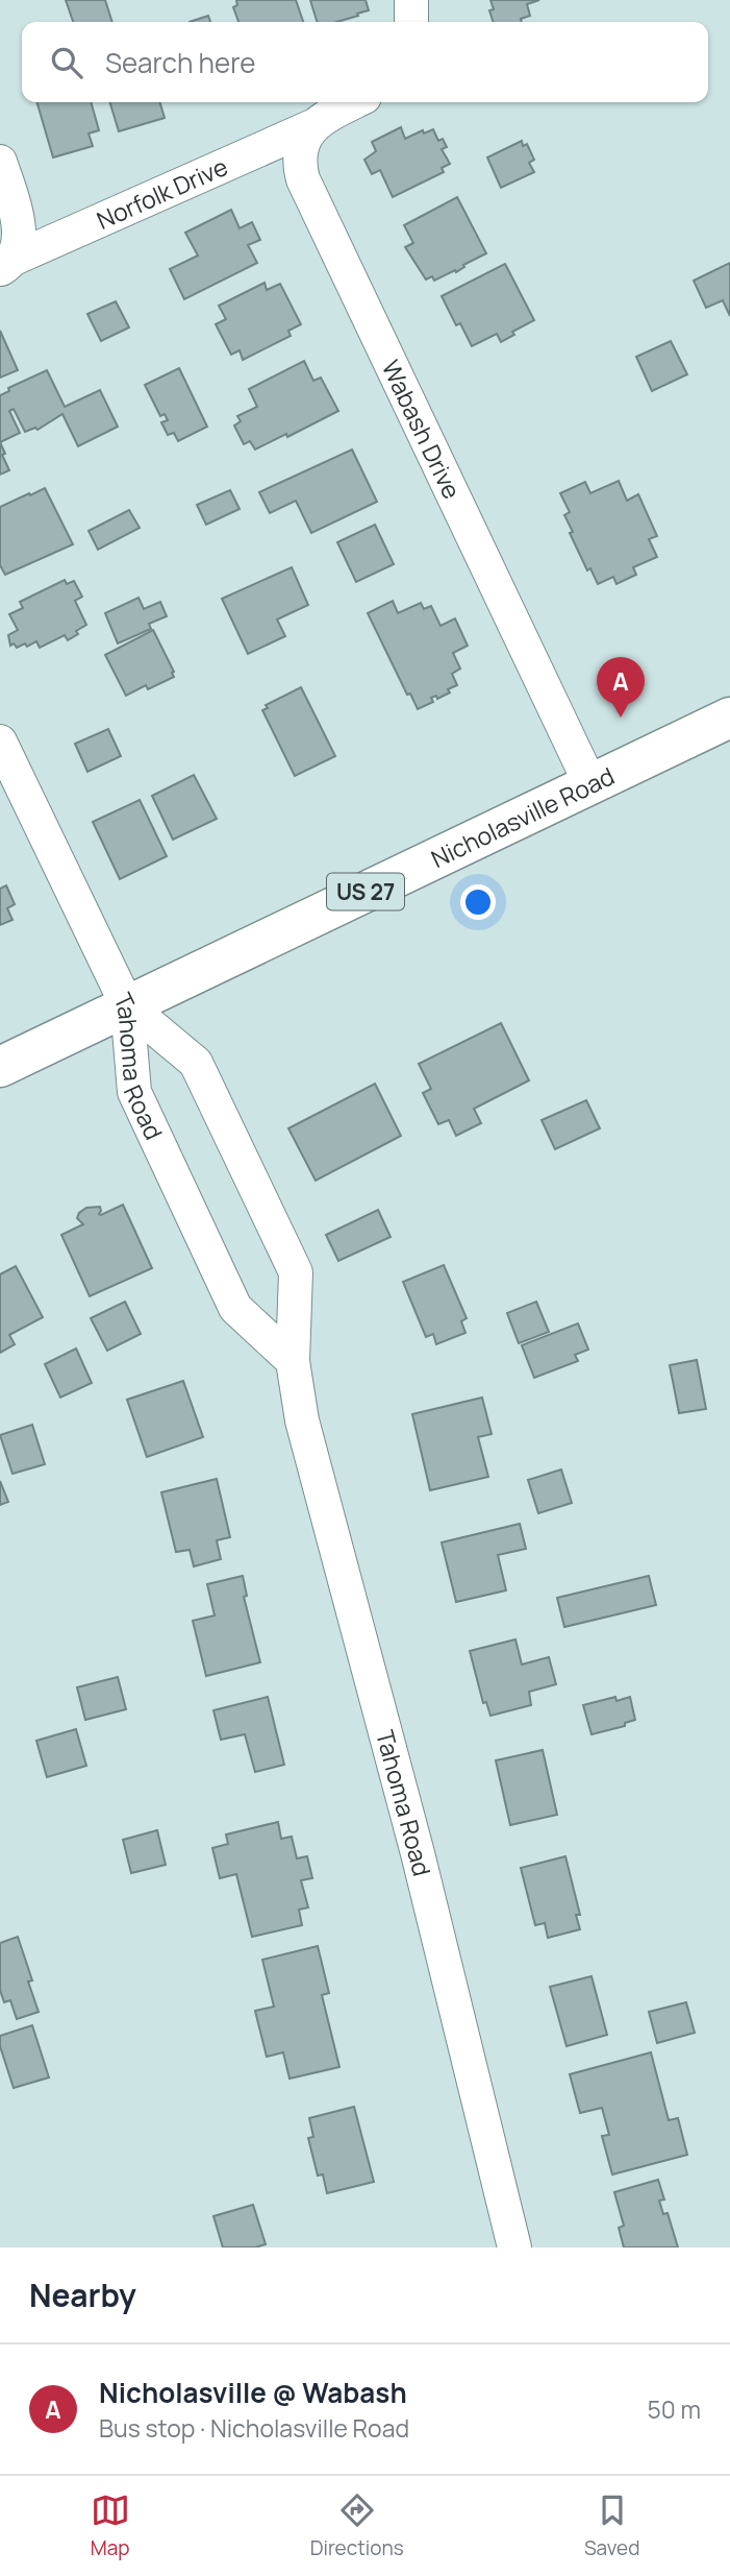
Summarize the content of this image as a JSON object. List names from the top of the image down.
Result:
{
  "streets": {
    "main road": ["Nicholasville Road", "US 27"],
    "street": ["Norfolk Drive", "Wabash Drive", "Tahoma Road"]
  },
  "crossings": [
    ["Norfolk Drive", "Wabash Drive"],
    ["Wabash Drive", "Nicholasville Road"],
    ["Nicholasville Road", "Tahoma Road"]
  ],
  "page": {
    "search": "Search here",
    "pins": "A",
    "heading": "Nearby",
    "list": [
      {
        "mark": "A",
        "name": "Nicholasville @ Wabash",
        "note": "Bus stop · Nicholasville Road",
        "value": "50 m"
      }
    ],
    "nav": ["Map", "Directions", "Saved"]
  }
}
